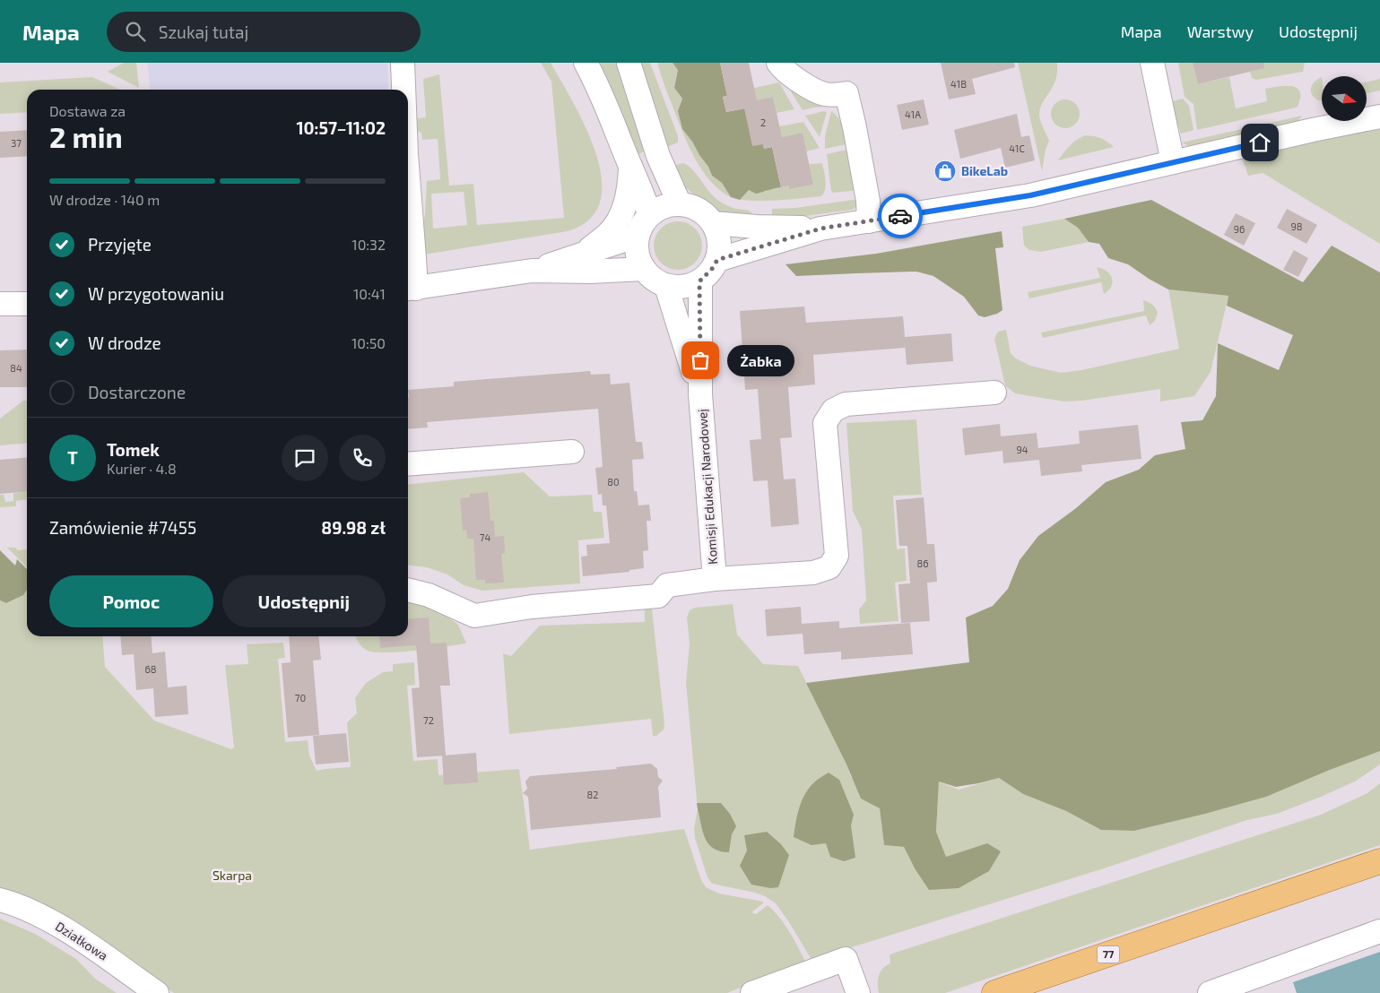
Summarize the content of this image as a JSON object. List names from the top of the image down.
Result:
{
  "streets": {
    "main road": ["77"],
    "street": ["Komisji Edukacji Narodowej", "Działkowa"]
  },
  "parks": ["Skarpa"],
  "places": {
    "shop": ["BikeLab"],
    "other": ["Żabka"]
  },
  "house_numbers": [
    "41B",
    "41A",
    "2",
    "37",
    "41C",
    "98",
    "96",
    "84",
    "94",
    "80",
    "74",
    "86",
    "68",
    "70",
    "72",
    "82"
  ],
  "north": "right",
  "page": {
    "header": "Mapa",
    "search": "Szukaj tutaj",
    "nav": ["Mapa", "Warstwy", "Udostępnij"],
    "heading": ["2 min", "Dostawa za", "10:57–11:02"],
    "panel": [
      "Tomek",
      "Kurier · 4.8",
      "Zamówienie #7455",
      "89.98 zł"
    ],
    "bar": "W drodze · 140 m",
    "list": [
      ["Przyjęte", "10:32"],
      ["W przygotowaniu", "10:41"],
      ["W drodze", "10:50"],
      "Dostarczone"
    ],
    "bubble": "Żabka",
    "round": "T",
    "buttons": ["Pomoc", "Udostępnij"]
  }
}
